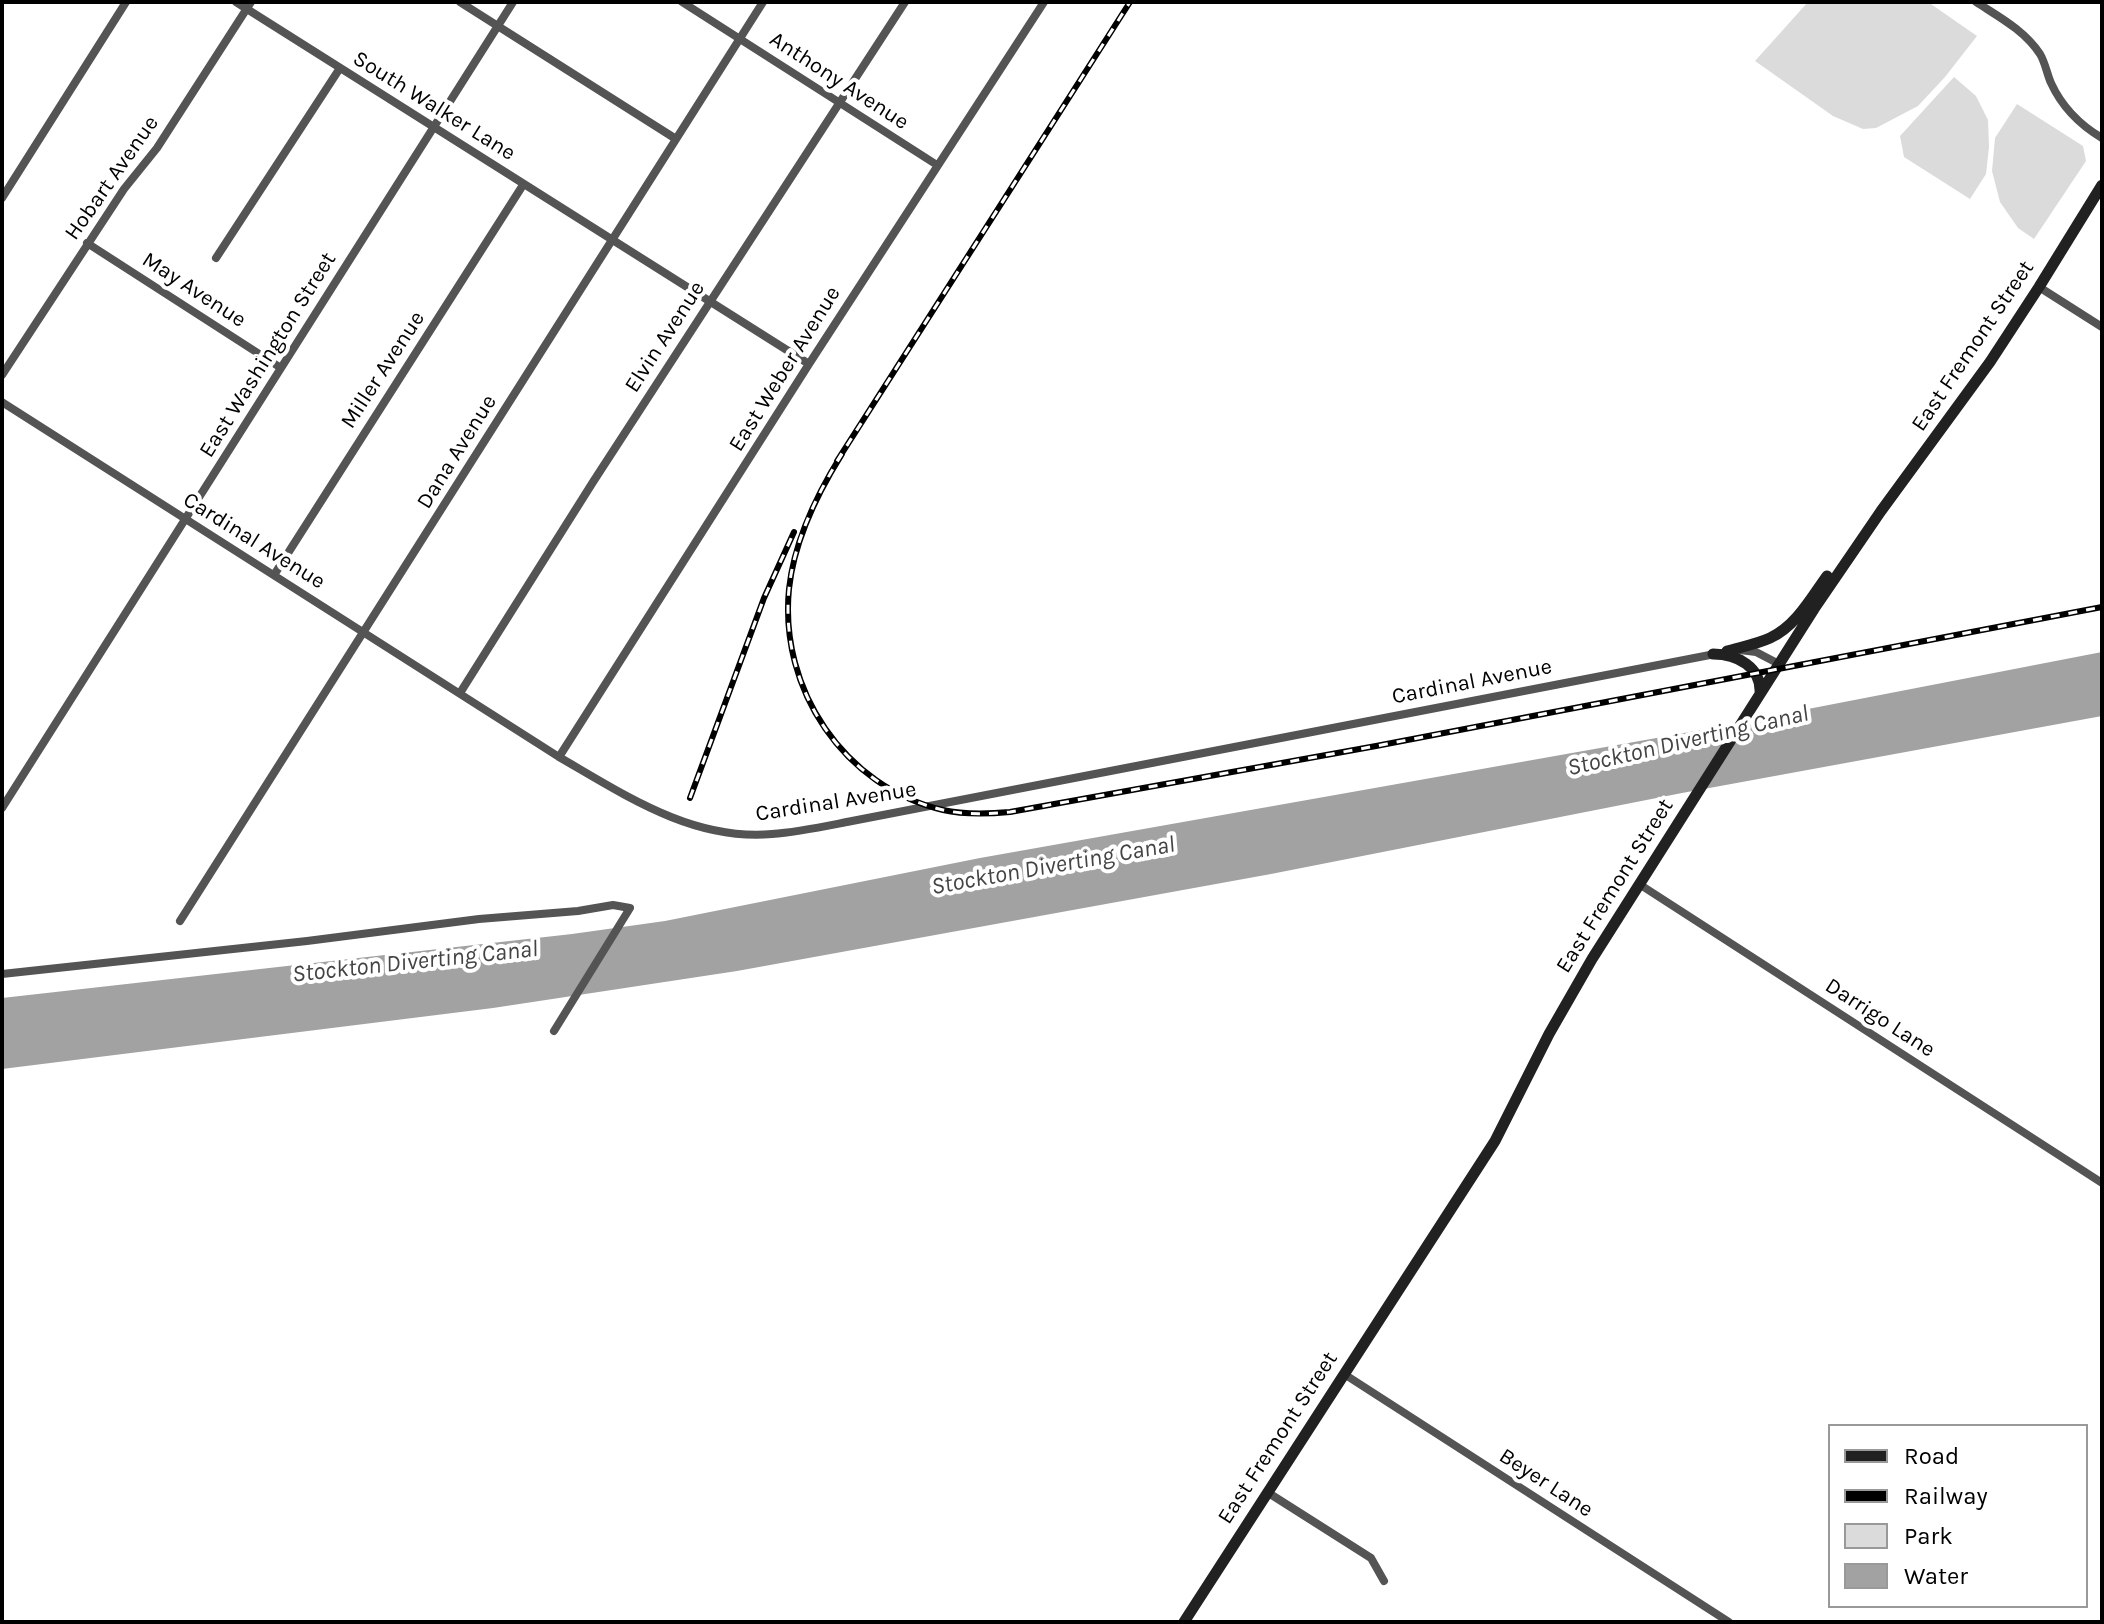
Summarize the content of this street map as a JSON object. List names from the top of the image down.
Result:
{
  "streets": {
    "main road": ["East Fremont Street"],
    "street": [
      "Anthony Avenue",
      "South Walker Lane",
      "Hobart Avenue",
      "May Avenue",
      "Elvin Avenue",
      "East Washington Street",
      "East Weber Avenue",
      "Miller Avenue",
      "Dana Avenue",
      "Cardinal Avenue",
      "Darrigo Lane",
      "Beyer Lane"
    ]
  },
  "crossings": [
    ["Anthony Avenue", "Elvin Avenue"],
    ["Anthony Avenue", "East Weber Avenue"],
    ["Anthony Avenue", "Dana Avenue"],
    ["South Walker Lane", "Hobart Avenue"],
    ["South Walker Lane", "Elvin Avenue"],
    ["South Walker Lane", "East Washington Street"],
    ["South Walker Lane", "East Weber Avenue"],
    ["South Walker Lane", "Miller Avenue"],
    ["South Walker Lane", "Dana Avenue"],
    ["Hobart Avenue", "May Avenue"],
    ["May Avenue", "East Washington Street"],
    ["Elvin Avenue", "Cardinal Avenue"],
    ["East Fremont Street", "Cardinal Avenue"],
    ["East Fremont Street", "Darrigo Lane"],
    ["East Fremont Street", "Beyer Lane"],
    ["East Washington Street", "Cardinal Avenue"],
    ["East Weber Avenue", "Cardinal Avenue"],
    ["Miller Avenue", "Cardinal Avenue"],
    ["Dana Avenue", "Cardinal Avenue"]
  ],
  "water": ["Stockton Diverting Canal"],
  "legend": [
    "Road",
    "Railway",
    "Park",
    "Water"
  ]
}
